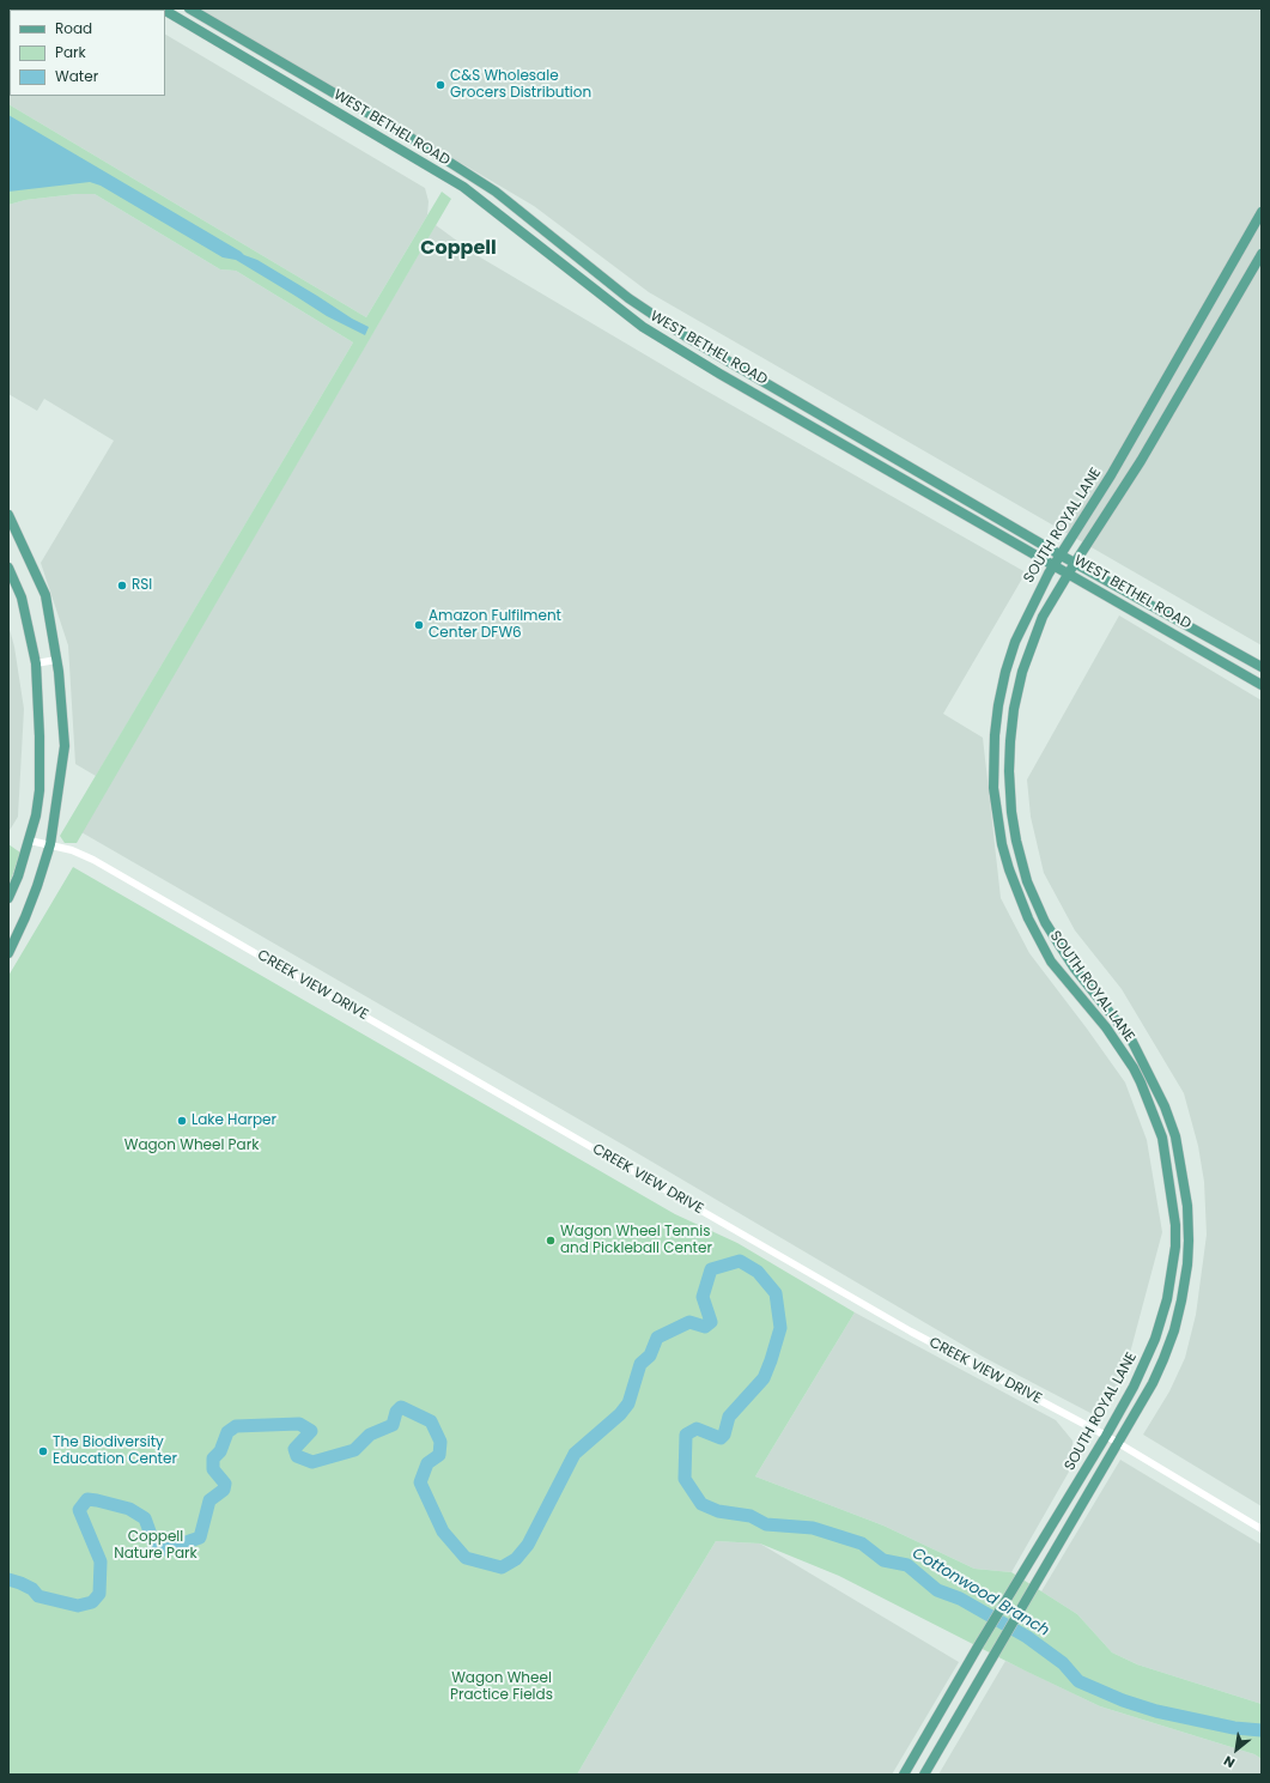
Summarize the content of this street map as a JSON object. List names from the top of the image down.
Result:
{
  "streets": {
    "main road": ["WEST BETHEL ROAD", "SOUTH ROYAL LANE"],
    "street": ["CREEK VIEW DRIVE"]
  },
  "crossings": [
    ["WEST BETHEL ROAD", "SOUTH ROYAL LANE"],
    ["SOUTH ROYAL LANE", "CREEK VIEW DRIVE"]
  ],
  "districts": ["Coppell"],
  "water": ["Cottonwood Branch"],
  "parks": ["Wagon Wheel Park", "Coppell Nature Park", "Wagon Wheel Practice Fields"],
  "places": [
    "C&S Wholesale Grocers Distribution",
    "RSI",
    "Amazon Fulfilment Center DFW6",
    "Lake Harper",
    "Wagon Wheel Tennis and Pickleball Center",
    "The Biodiversity Education Center"
  ],
  "legend": ["Road", "Park", "Water"],
  "north": "bottom left"
}
